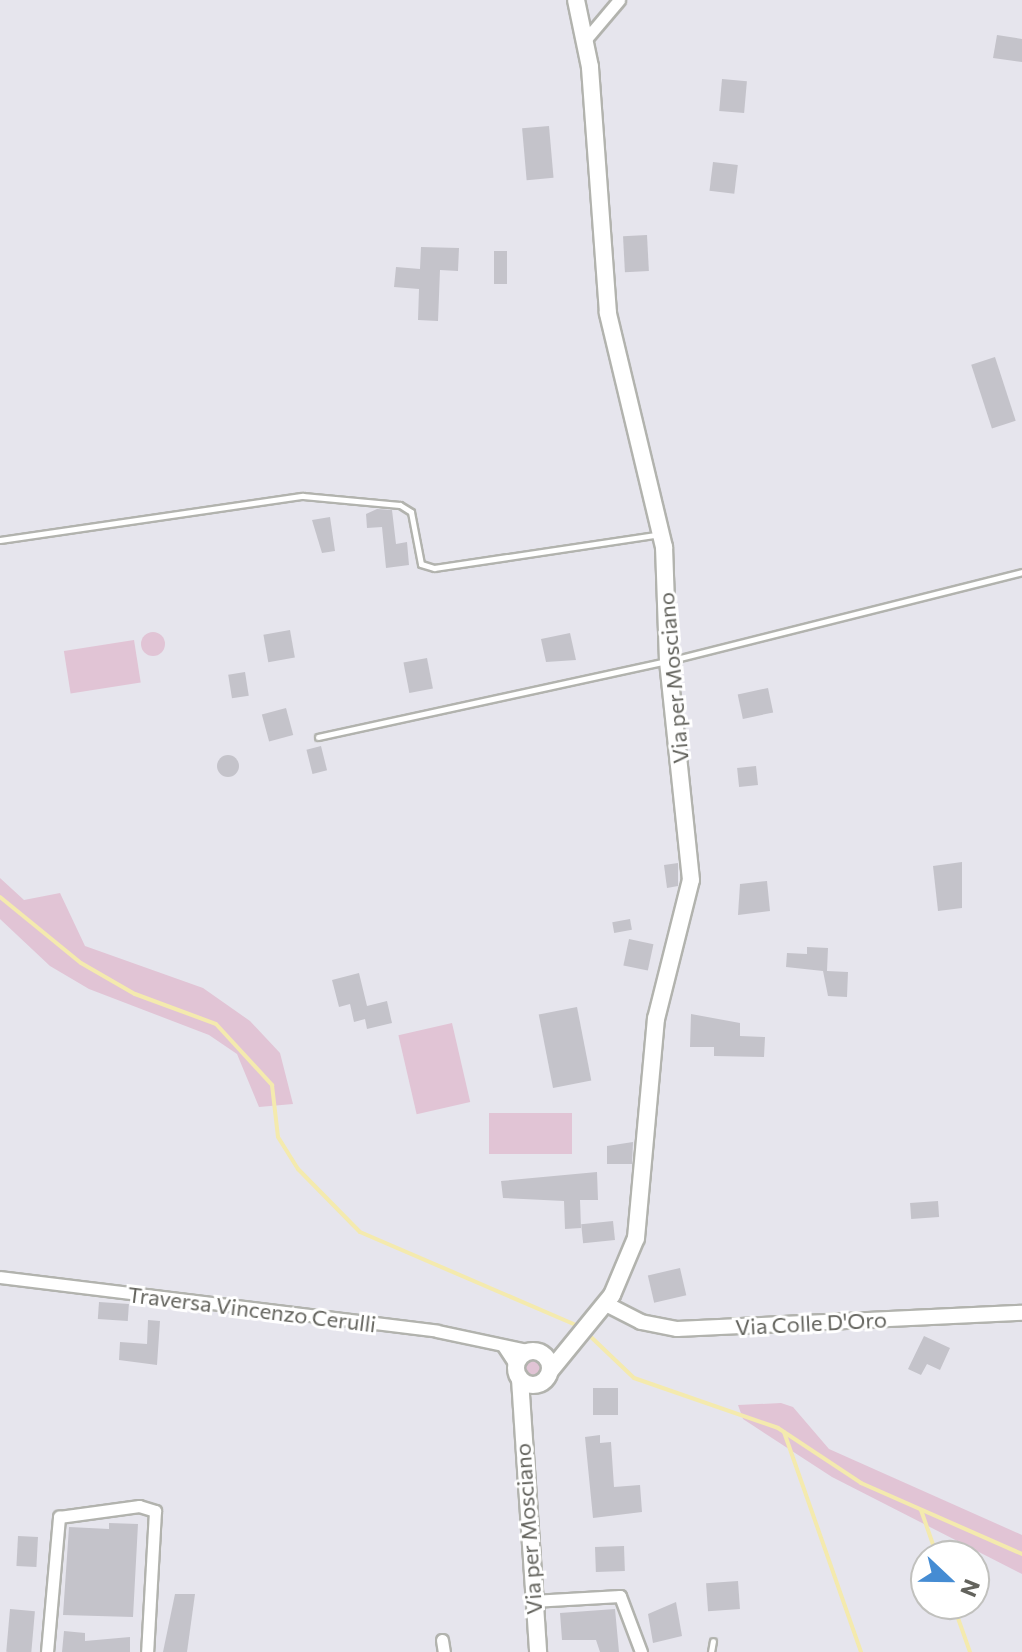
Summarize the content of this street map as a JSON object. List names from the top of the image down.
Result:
{
  "streets": {
    "main road": ["Via per Mosciano"],
    "street": ["Traversa Vincenzo Cerulli", "Via Colle D'Oro"]
  },
  "crossings": [
    ["Via per Mosciano", "Via Colle D'Oro"]
  ],
  "north": "right"
}
